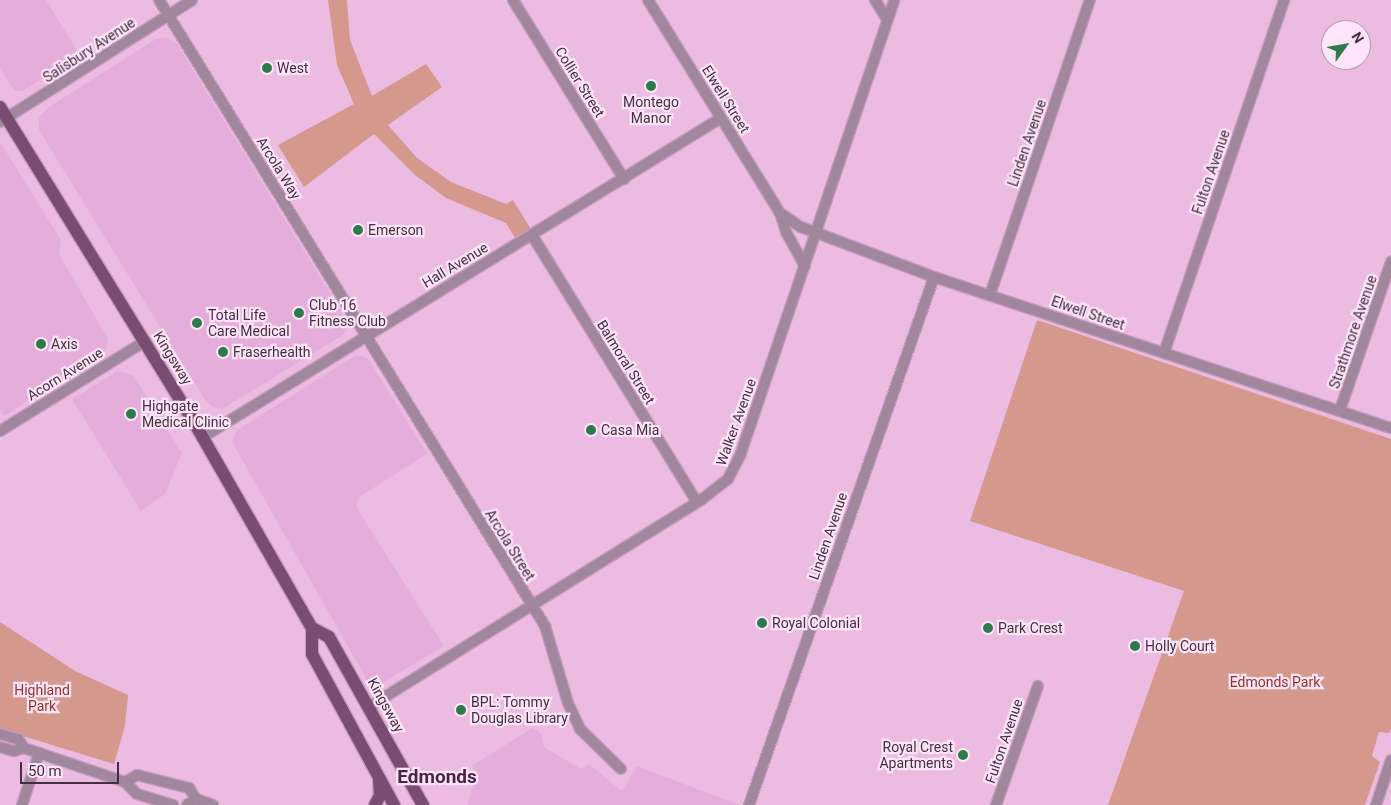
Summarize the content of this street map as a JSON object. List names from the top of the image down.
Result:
{
  "streets": {
    "main road": ["Kingsway"],
    "street": [
      "Salisbury Avenue",
      "Collier Street",
      "Elwell Street",
      "Linden Avenue",
      "Arcola Way",
      "Fulton Avenue",
      "Hall Avenue",
      "Strathmore Avenue",
      "Balmoral Street",
      "Acorn Avenue",
      "Walker Avenue",
      "Arcola Street"
    ]
  },
  "crossings": [
    ["Salisbury Avenue", "Arcola Way"],
    ["Salisbury Avenue", "Kingsway"],
    ["Collier Street", "Hall Avenue"],
    ["Elwell Street", "Linden Avenue"],
    ["Elwell Street", "Fulton Avenue"],
    ["Elwell Street", "Hall Avenue"],
    ["Elwell Street", "Strathmore Avenue"],
    ["Elwell Street", "Walker Avenue"],
    ["Arcola Way", "Hall Avenue"],
    ["Arcola Way", "Arcola Street"],
    ["Hall Avenue", "Kingsway"],
    ["Hall Avenue", "Balmoral Street"],
    ["Hall Avenue", "Arcola Street"],
    ["Kingsway", "Acorn Avenue"],
    ["Kingsway", "Walker Avenue"],
    ["Balmoral Street", "Walker Avenue"],
    ["Walker Avenue", "Arcola Street"]
  ],
  "districts": ["Edmonds"],
  "parks": ["Edmonds Park", "Highland Park"],
  "places": [
    "West",
    "Montego Manor",
    "Emerson",
    "Club 16 Fitness Club",
    "Total Life Care Medical",
    "Axis",
    "Fraserhealth",
    "Highgate Medical Clinic",
    "Casa Mia",
    "Royal Colonial",
    "Park Crest",
    "Holly Court",
    "BPL: Tommy Douglas Library",
    "Royal Crest Apartments"
  ],
  "scale_bar": "50 m",
  "north": "top right"
}
